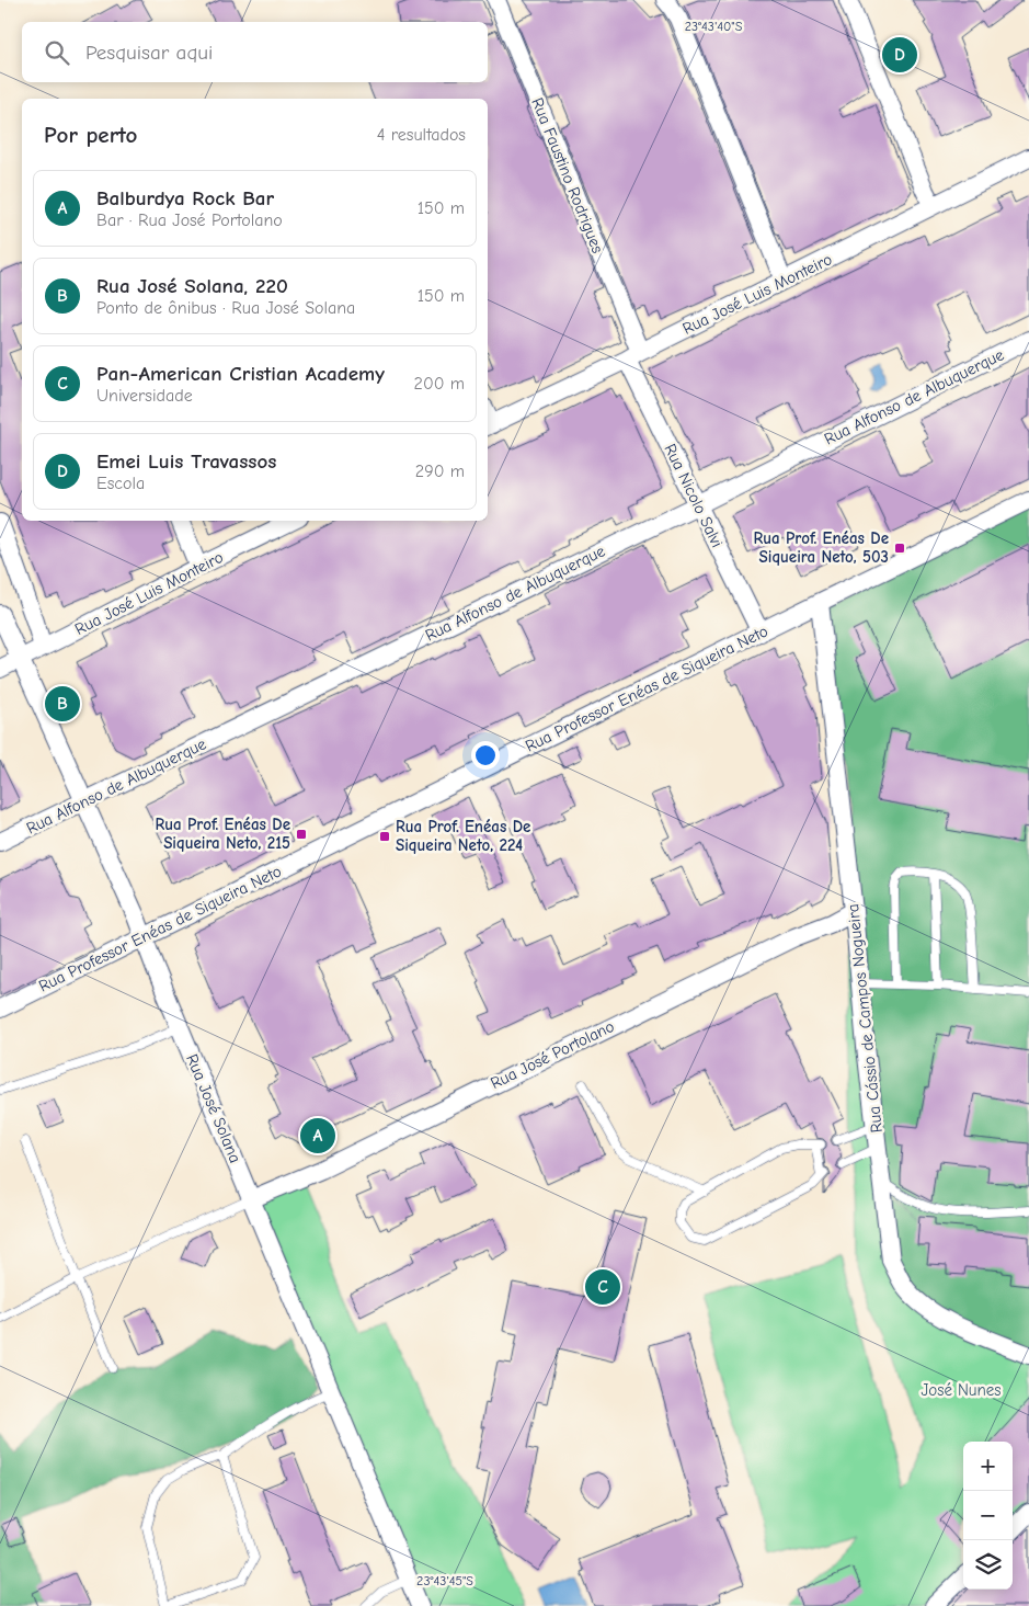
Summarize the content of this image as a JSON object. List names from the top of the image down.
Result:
{
  "streets": {
    "street": [
      "Rua Faustino Rodrigues",
      "Rua José Luis Monteiro",
      "Rua Alfonso de Albuquerque",
      "Rua Nicolo Salvi",
      "Rua Professor Enéas de Siqueira Neto",
      "Rua Cássio de Campos Nogueira",
      "Rua José Portolano",
      "Rua José Solana"
    ]
  },
  "crossings": [
    ["Rua Faustino Rodrigues", "Rua José Luis Monteiro"],
    ["Rua Faustino Rodrigues", "Rua Nicolo Salvi"],
    ["Rua José Luis Monteiro", "Rua Nicolo Salvi"],
    ["Rua José Luis Monteiro", "Rua José Solana"],
    ["Rua Alfonso de Albuquerque", "Rua Nicolo Salvi"],
    ["Rua Alfonso de Albuquerque", "Rua José Solana"],
    ["Rua Nicolo Salvi", "Rua Professor Enéas de Siqueira Neto"],
    ["Rua Professor Enéas de Siqueira Neto", "Rua Cássio de Campos Nogueira"],
    ["Rua Professor Enéas de Siqueira Neto", "Rua José Solana"],
    ["Rua Cássio de Campos Nogueira", "Rua José Portolano"],
    ["Rua José Portolano", "Rua José Solana"]
  ],
  "parks": ["José Nunes"],
  "places": {
    "transit": ["Rua Prof. Enéas De Siqueira Neto, 503", "Rua Prof. Enéas De Siqueira Neto, 215", "Rua Prof. Enéas De Siqueira Neto, 224"]
  },
  "page": {
    "search": "Pesquisar aqui",
    "pins": [
      "D",
      "B",
      "A",
      "C"
    ],
    "heading": ["Por perto", "4 resultados"],
    "list": [
      {
        "mark": "A",
        "name": "Balburdya Rock Bar",
        "note": "Bar · Rua José Portolano",
        "value": "150 m"
      },
      {
        "mark": "B",
        "name": "Rua José Solana, 220",
        "note": "Ponto de ônibus · Rua José Solana",
        "value": "150 m"
      },
      {
        "mark": "C",
        "name": "Pan-American Cristian Academy",
        "note": "Universidade",
        "value": "200 m"
      },
      {
        "mark": "D",
        "name": "Emei Luis Travassos",
        "note": "Escola",
        "value": "290 m"
      }
    ],
    "map_buttons": ["+", "−"]
  },
  "coordinates": ["23°43'40\"S", "23°43'45\"S"]
}
